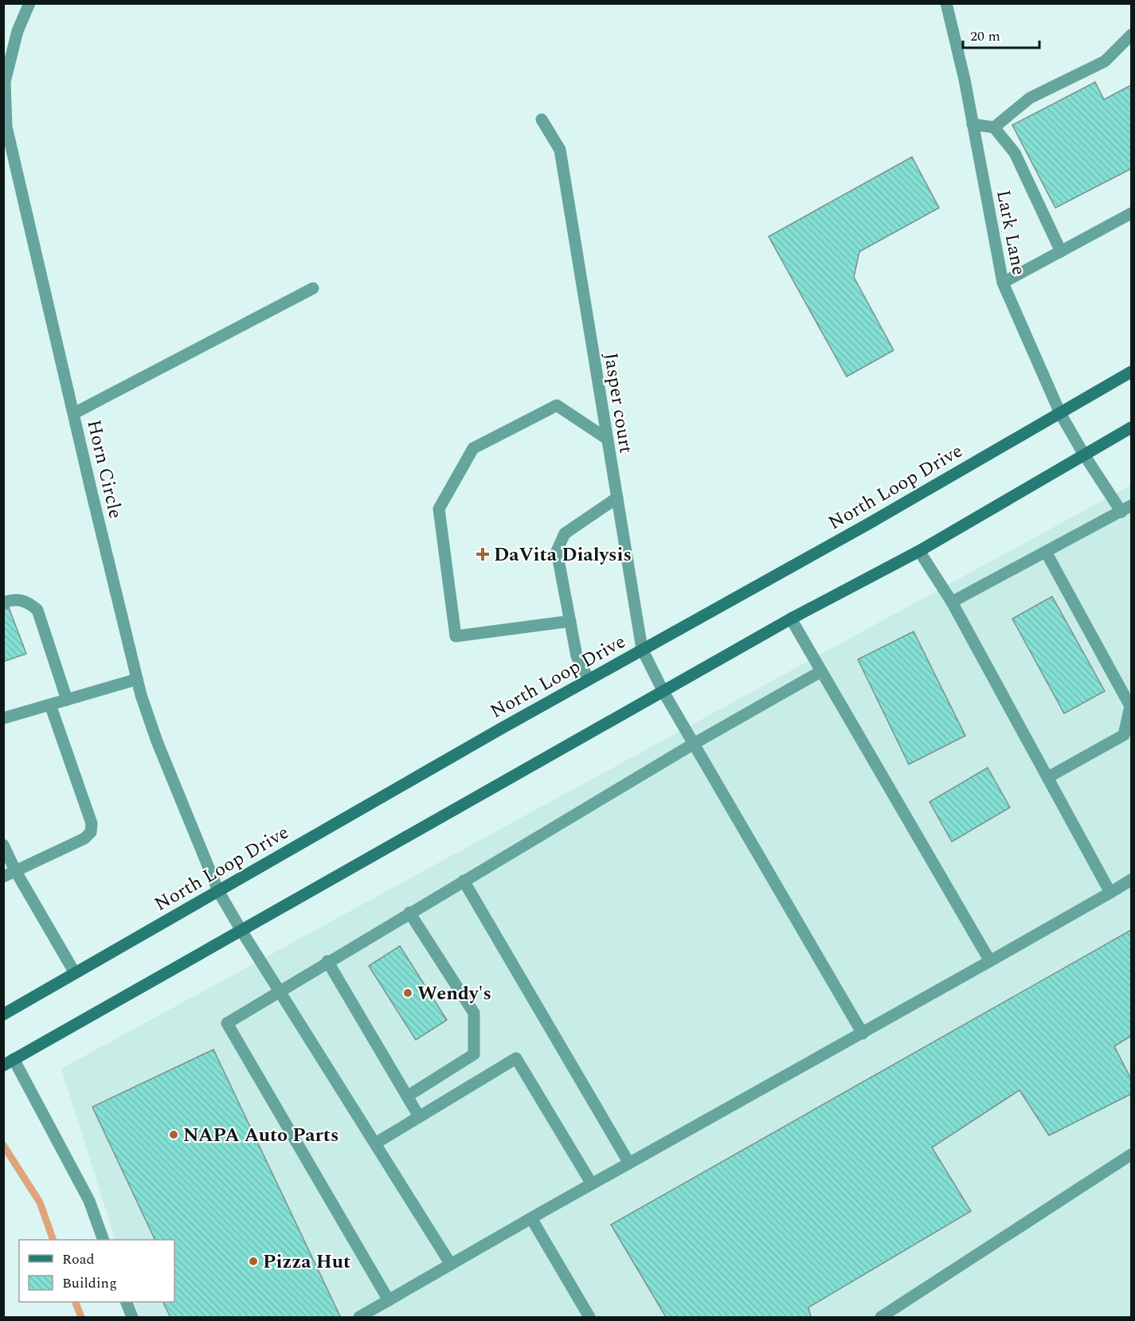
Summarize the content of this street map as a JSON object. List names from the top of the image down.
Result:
{
  "streets": {
    "main road": ["North Loop Drive"],
    "street": ["Lark Lane", "Jasper court", "Horn Circle"]
  },
  "crossings": [
    ["Lark Lane", "North Loop Drive"],
    ["Jasper court", "North Loop Drive"],
    ["Horn Circle", "North Loop Drive"]
  ],
  "places": {
    "health": ["DaVita Dialysis"],
    "other": ["Wendy's", "NAPA Auto Parts", "Pizza Hut"]
  },
  "legend": ["Road", "Building"],
  "scale_bar": "20 m"
}
